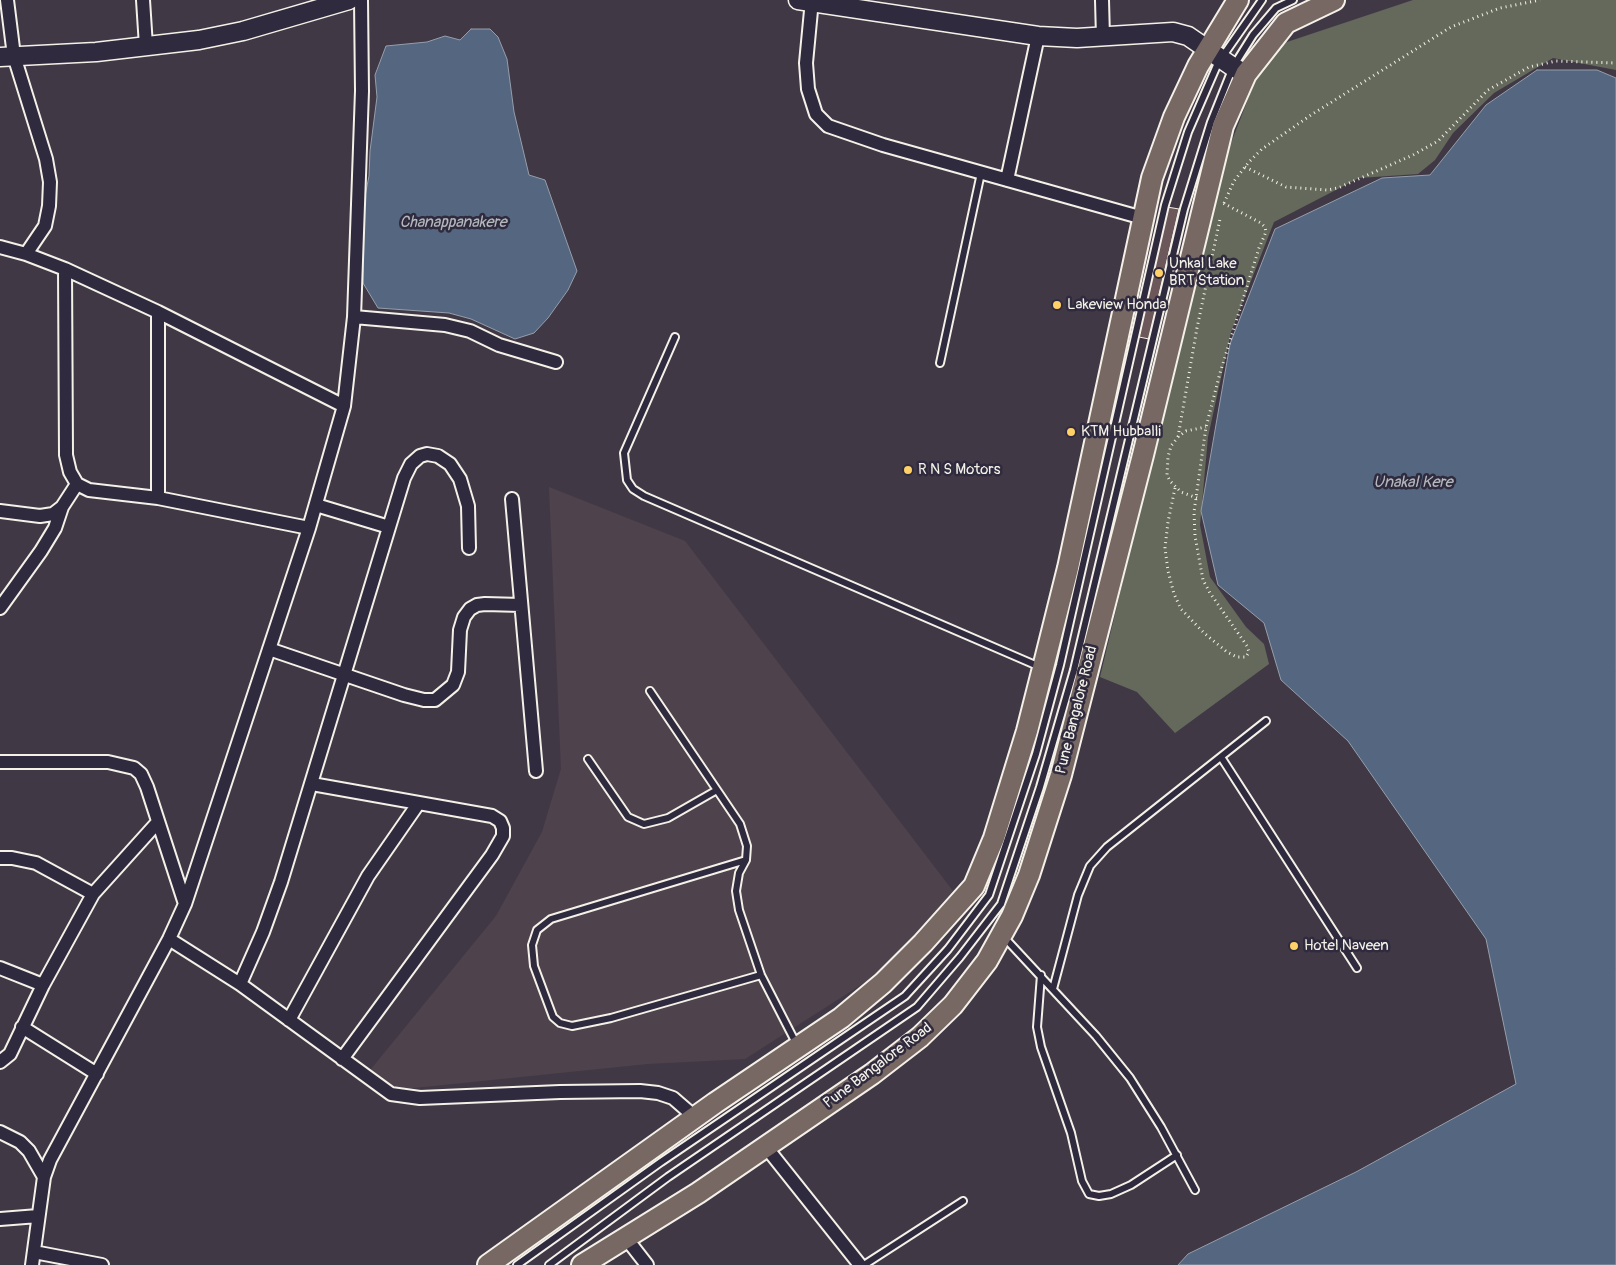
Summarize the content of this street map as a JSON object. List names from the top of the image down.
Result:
{
  "streets": {
    "main road": ["Pune Bangalore Road"]
  },
  "water": ["Chanappanakere", "Unakal Kere"],
  "places": [
    "Unkal Lake BRT Station",
    "Lakeview Honda",
    "KTM Hubballi",
    "R N S Motors",
    "Hotel Naveen"
  ]
}
